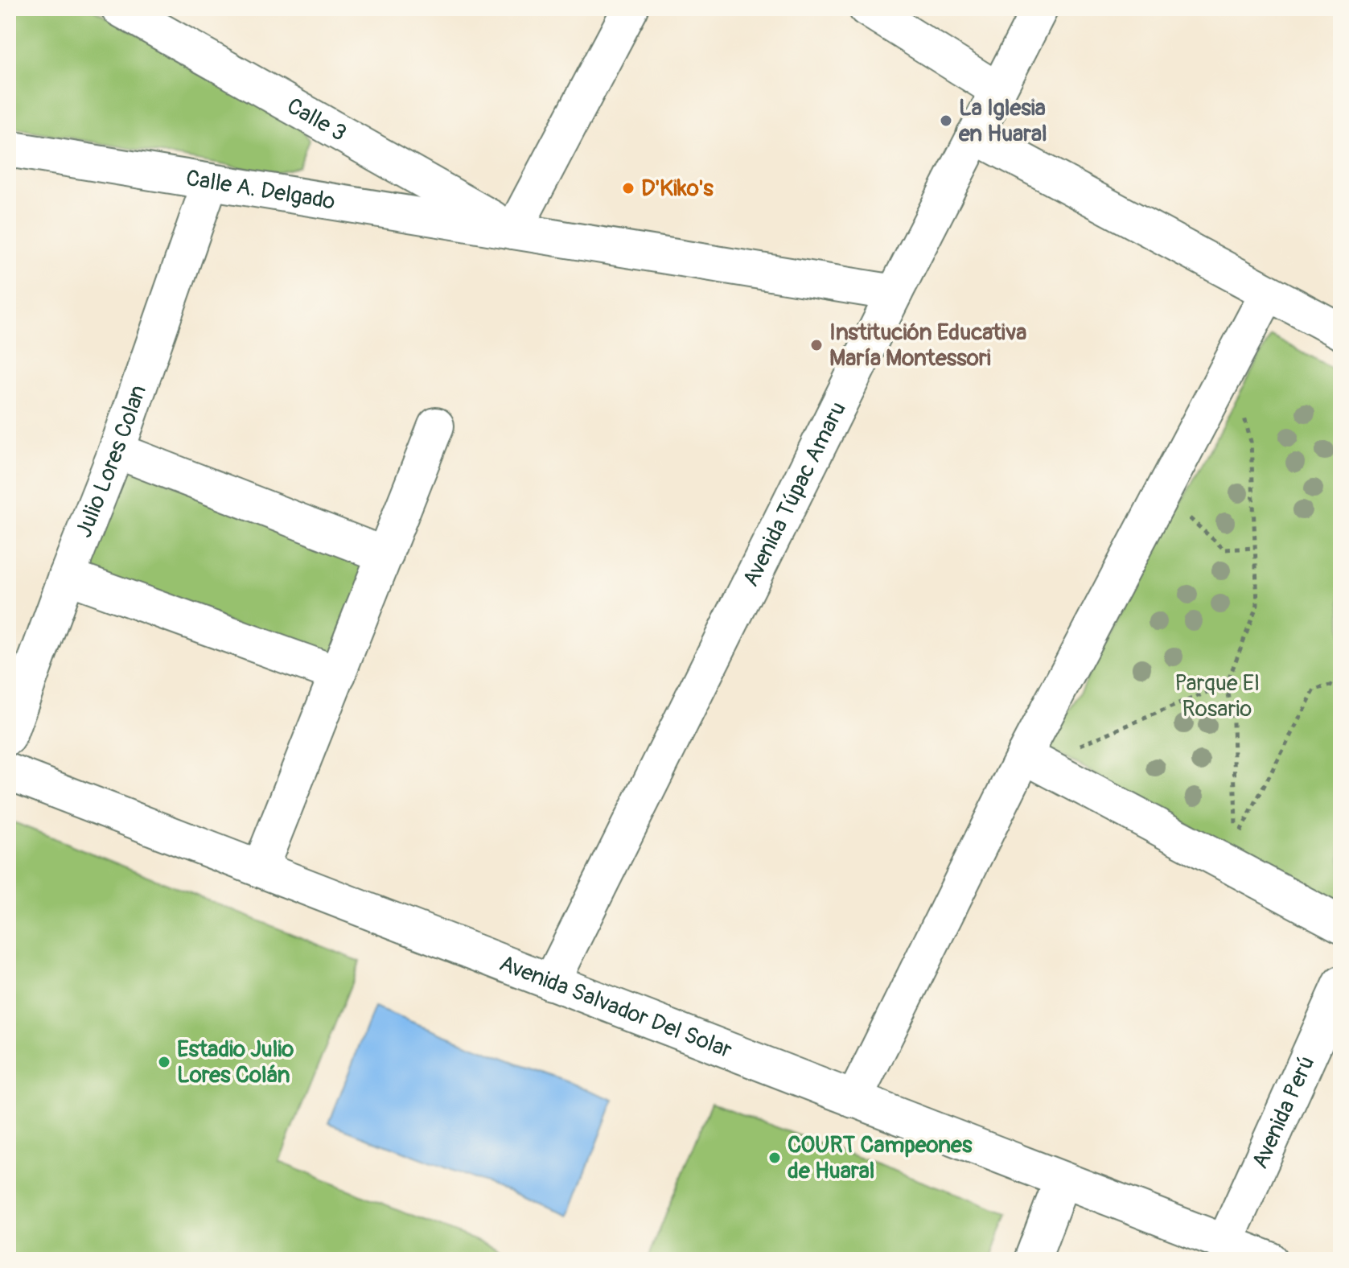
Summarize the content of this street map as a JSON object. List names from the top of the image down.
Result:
{
  "streets": {
    "street": [
      "Calle 3",
      "Calle A. Delgado",
      "Julio Lores Colan",
      "Avenida Túpac Amaru",
      "Avenida Salvador Del Solar",
      "Avenida Perú"
    ]
  },
  "crossings": [
    ["Calle 3", "Calle A. Delgado"],
    ["Calle A. Delgado", "Julio Lores Colan"],
    ["Calle A. Delgado", "Avenida Túpac Amaru"],
    ["Avenida Túpac Amaru", "Avenida Salvador Del Solar"],
    ["Avenida Salvador Del Solar", "Avenida Perú"]
  ],
  "parks": ["Parque El Rosario"],
  "places": [
    "La Iglesia en Huaral",
    "D'Kiko's",
    "Institución Educativa María Montessori",
    "Estadio Julio Lores Colán",
    "COURT Campeones de Huaral"
  ]
}
